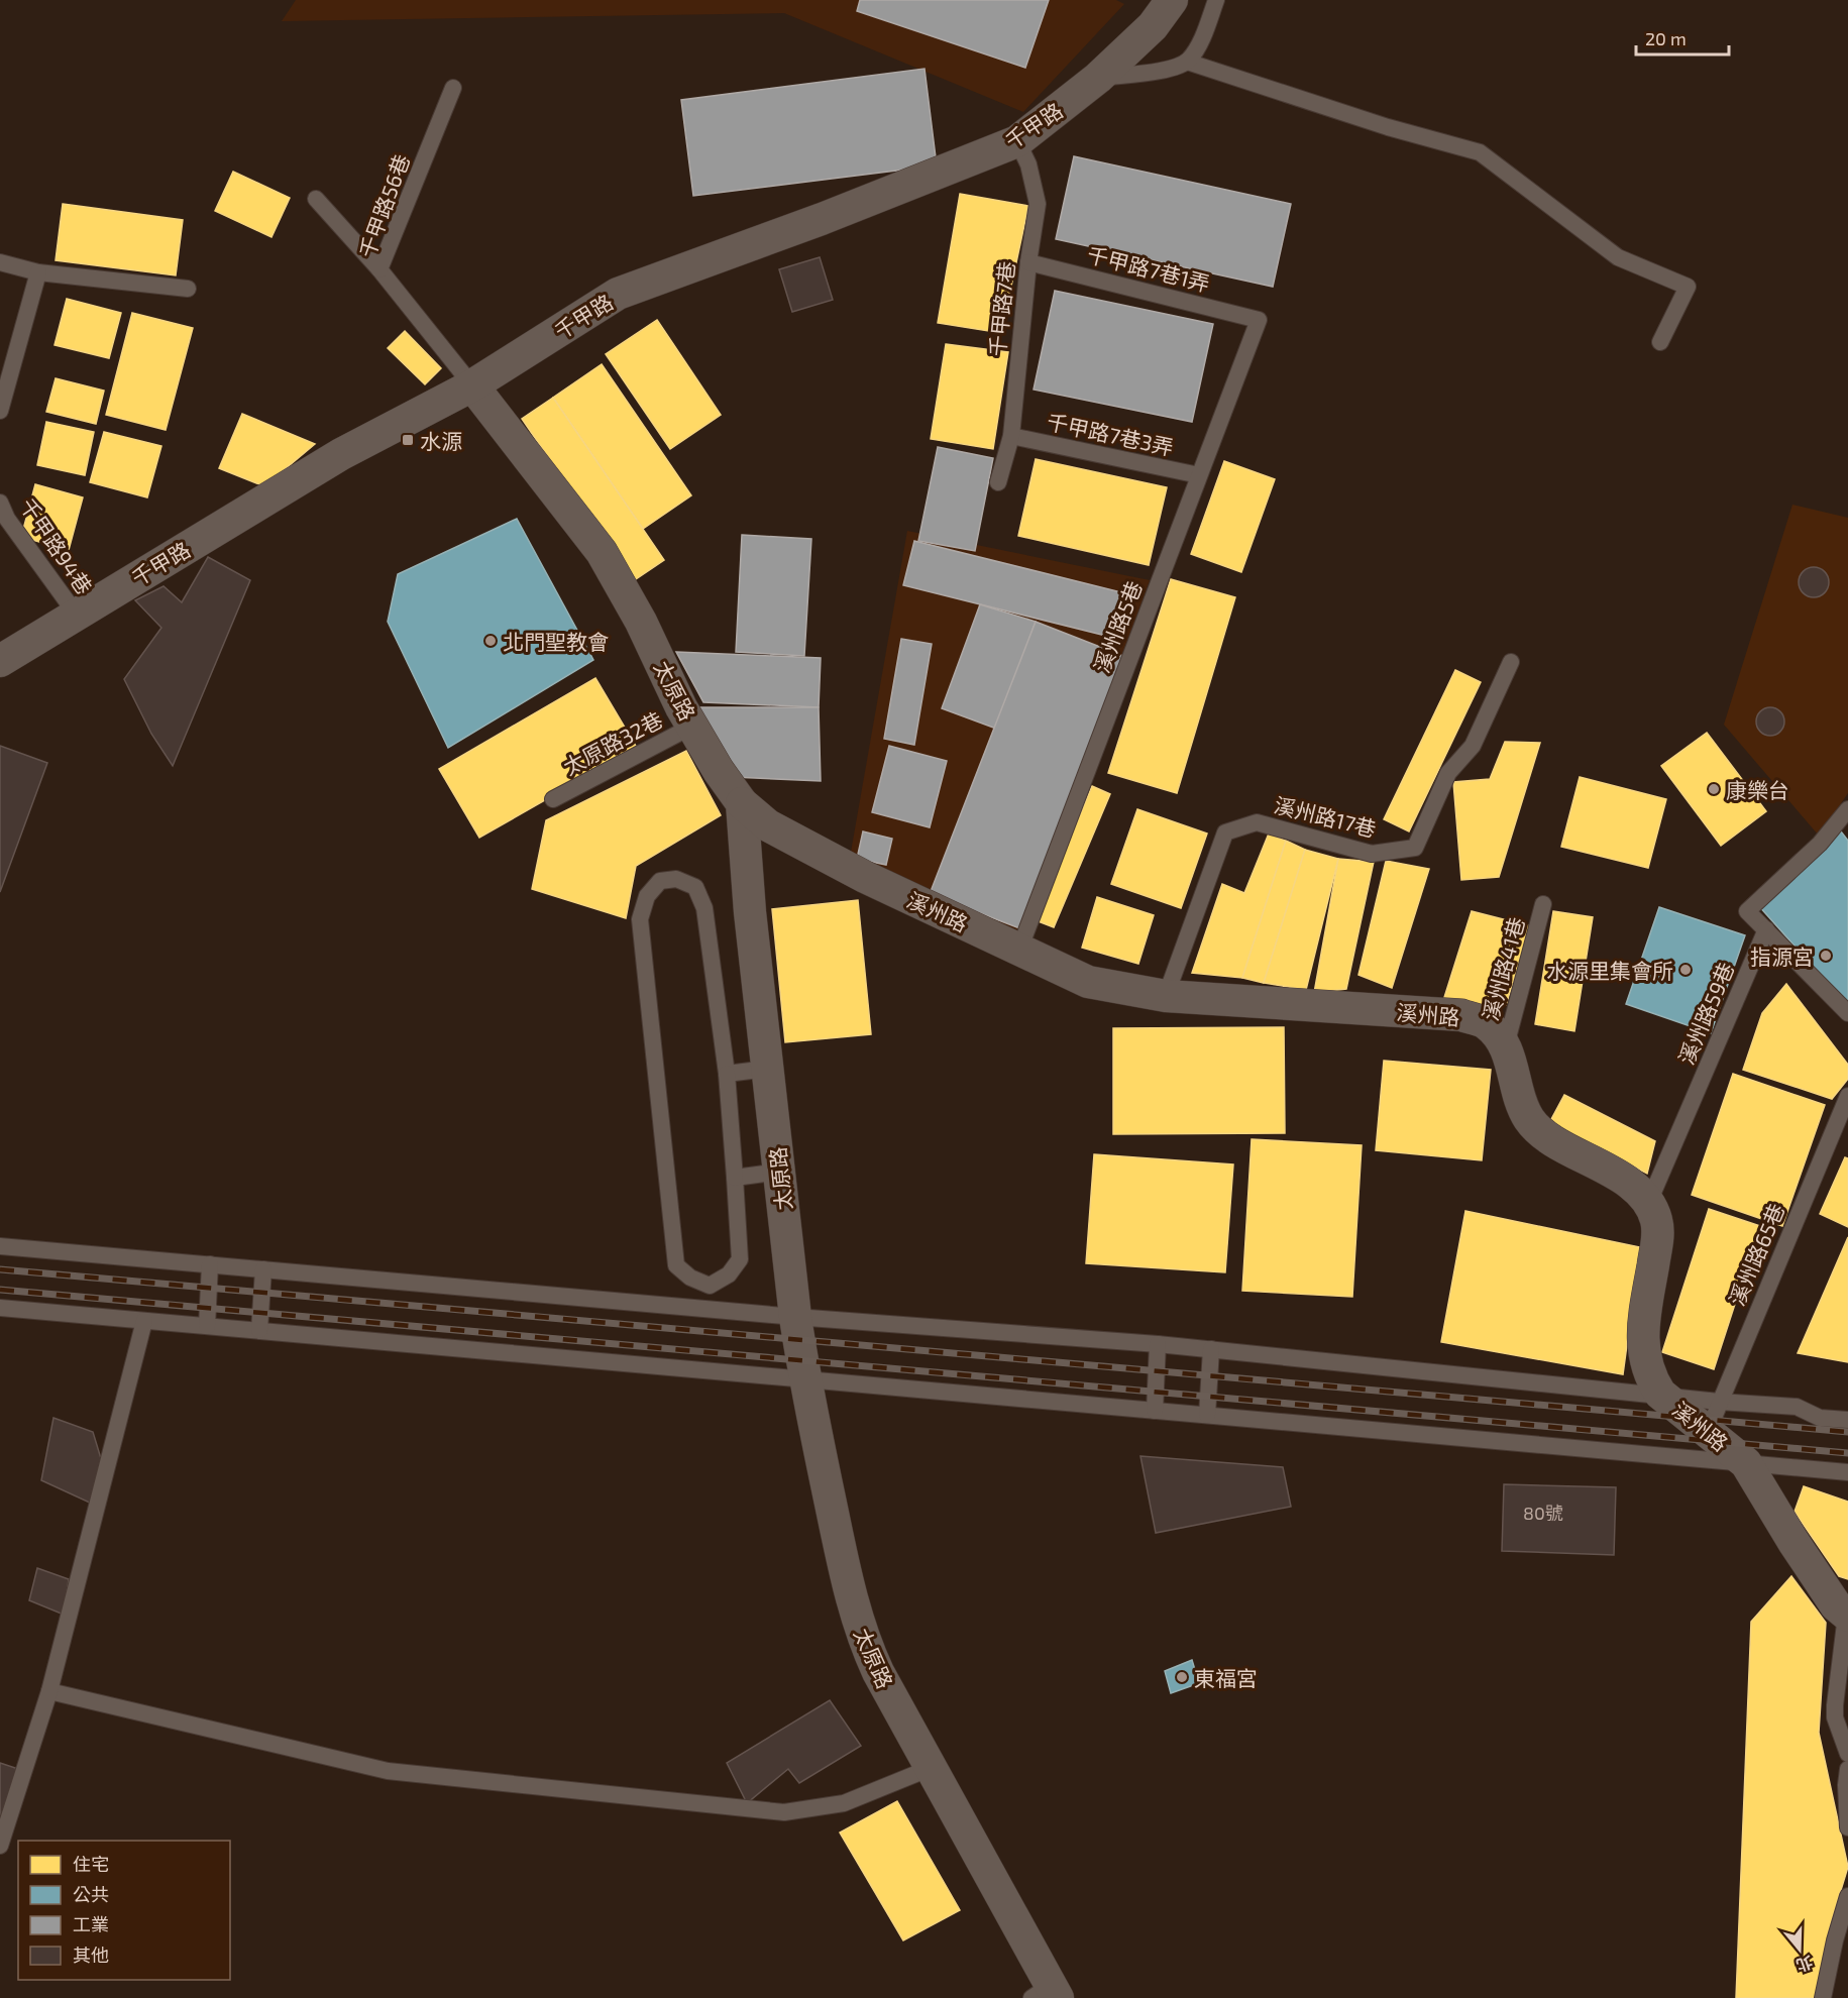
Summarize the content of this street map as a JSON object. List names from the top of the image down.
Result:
{
  "streets": {
    "street": ["千甲路", "太原路", "溪州路"],
    "lane": [
      "千甲路56巷",
      "千甲路7巷1弄",
      "千甲路7巷",
      "千甲路7巷3弄",
      "千甲路94巷",
      "溪州路5巷",
      "太原路32巷",
      "溪州路17巷",
      "溪州路41巷",
      "溪州路59巷",
      "溪州路65巷"
    ]
  },
  "crossings": [
    ["千甲路", "千甲路56巷"],
    ["千甲路", "千甲路7巷"],
    ["千甲路", "千甲路94巷"],
    ["千甲路", "太原路"],
    ["千甲路56巷", "太原路"],
    ["千甲路7巷1弄", "千甲路7巷"],
    ["千甲路7巷1弄", "溪州路5巷"],
    ["千甲路7巷", "千甲路7巷3弄"],
    ["千甲路7巷3弄", "溪州路5巷"],
    ["溪州路5巷", "溪州路"],
    ["太原路", "太原路32巷"],
    ["太原路", "溪州路"],
    ["溪州路17巷", "溪州路"],
    ["溪州路", "溪州路41巷"],
    ["溪州路", "溪州路59巷"],
    ["溪州路", "溪州路65巷"]
  ],
  "places": {
    "transit": ["水源"],
    "other": [
      "北門聖教會",
      "康樂台",
      "指源宮",
      "水源里集會所",
      "東福宮"
    ]
  },
  "house_numbers": ["80號"],
  "legend": [
    "住宅",
    "公共",
    "工業",
    "其他"
  ],
  "scale_bar": "20 m",
  "north": "bottom"
}
